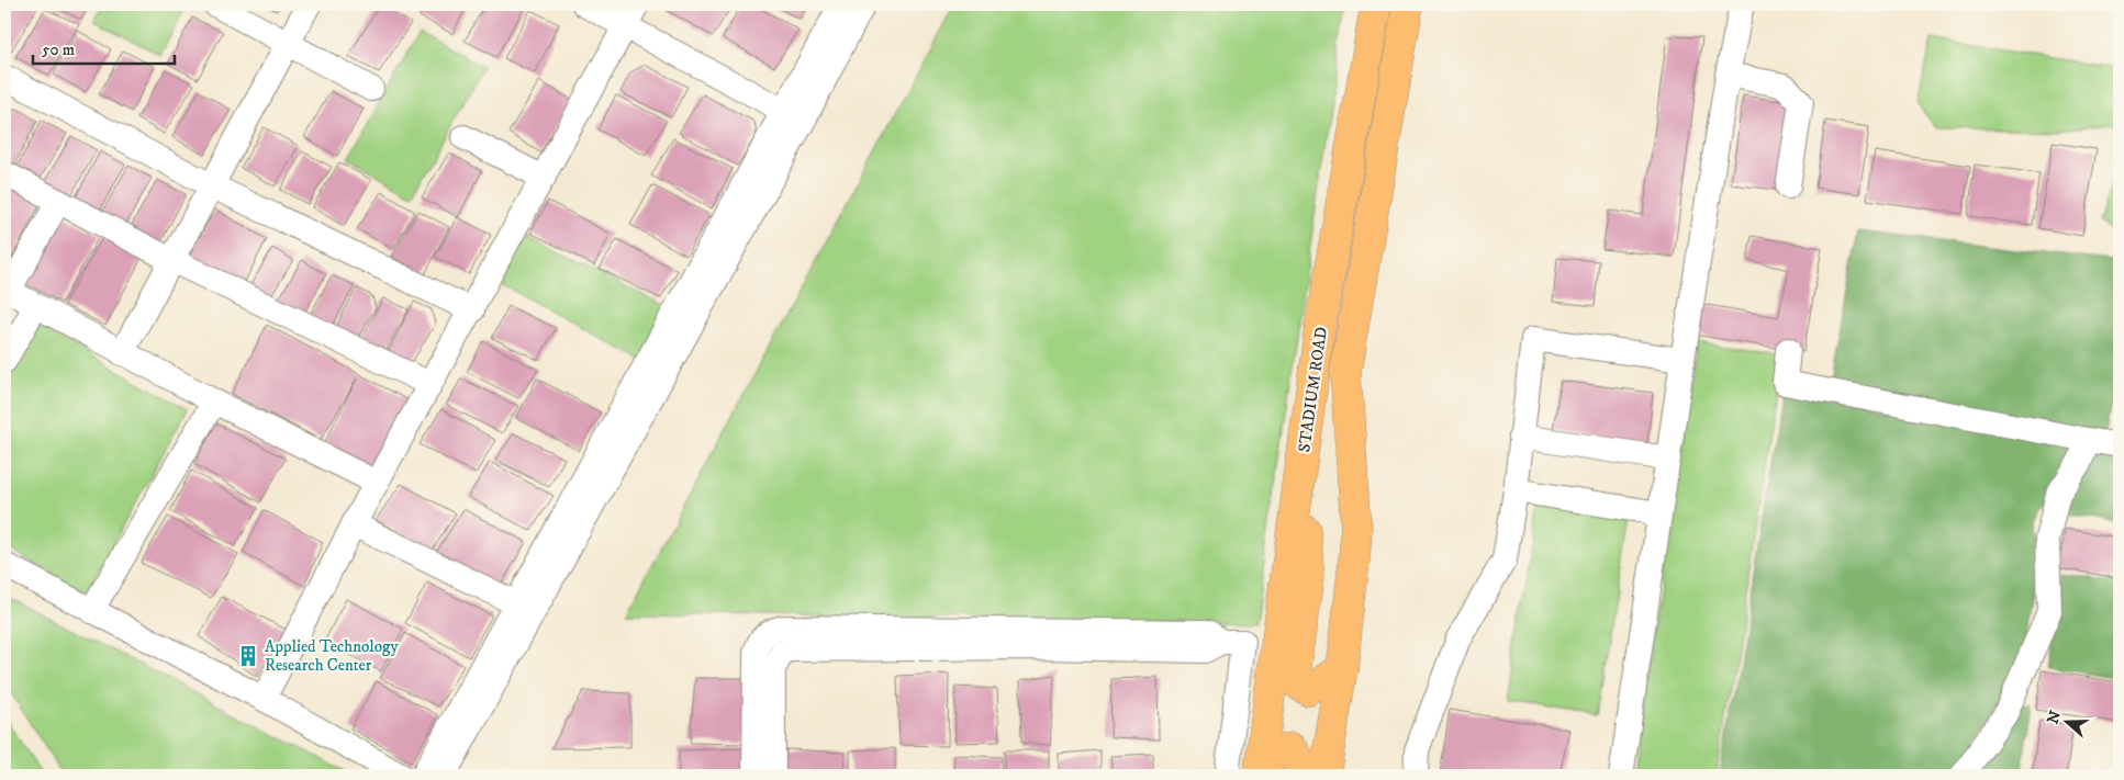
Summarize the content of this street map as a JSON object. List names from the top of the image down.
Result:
{
  "streets": {
    "main road": ["STADIUM ROAD"]
  },
  "places": {
    "building": ["Applied Technology Research Center"]
  },
  "scale_bar": "50 m",
  "north": "left"
}
